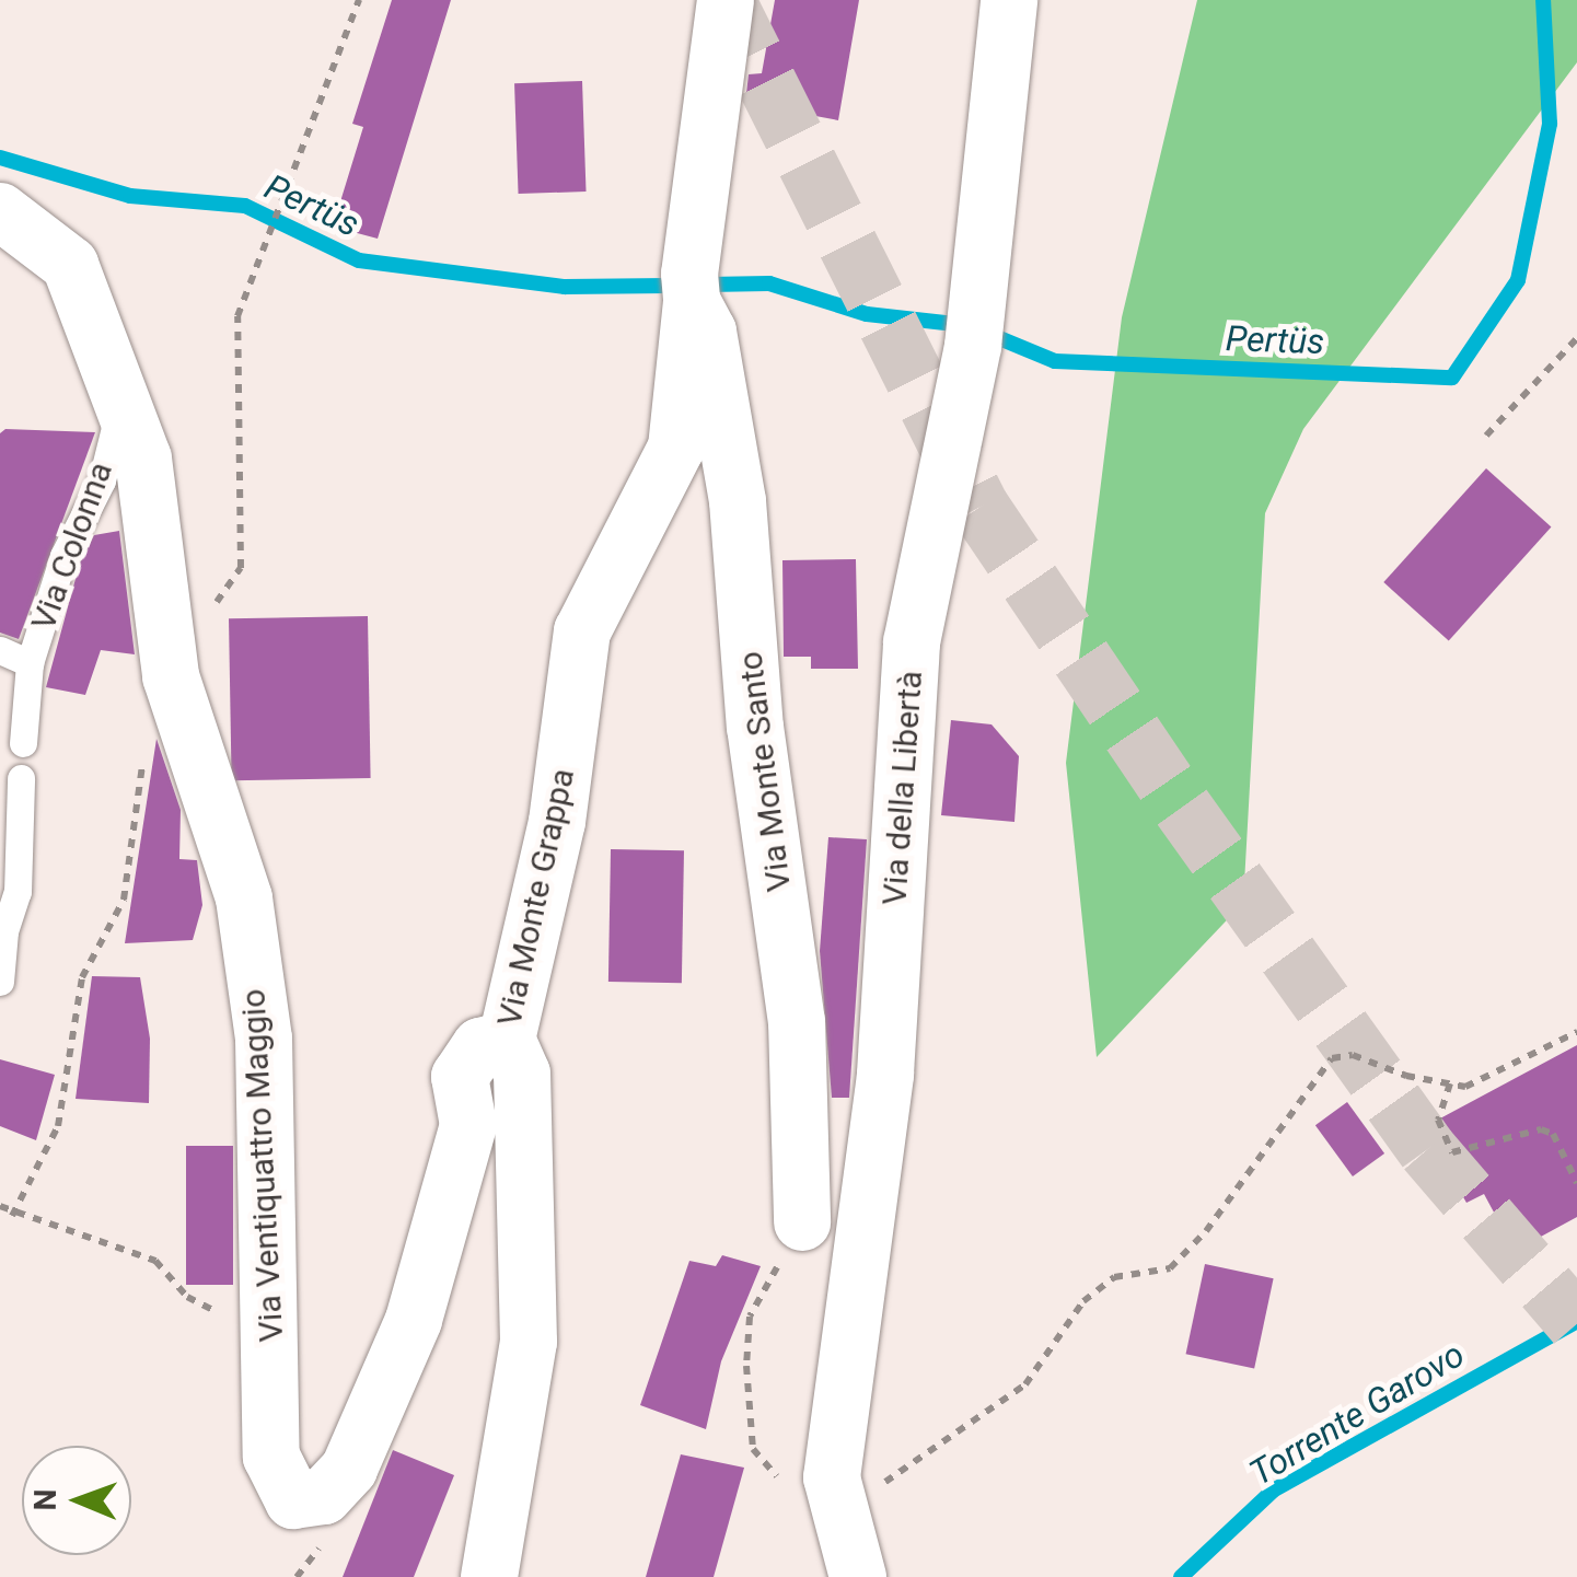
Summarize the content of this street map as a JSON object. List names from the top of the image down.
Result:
{
  "streets": {
    "street": [
      "Via Monte Santo",
      "Via della Libertà",
      "Via Monte Grappa",
      "Via Ventiquattro Maggio"
    ],
    "lane": ["Via Colonna"]
  },
  "crossings": [
    ["Via Colonna", "Via Ventiquattro Maggio"],
    ["Via Monte Santo", "Via Monte Grappa"],
    ["Via Monte Grappa", "Via Ventiquattro Maggio"]
  ],
  "water": ["Pertüs", "Torrente Garovo"],
  "north": "left"
}
